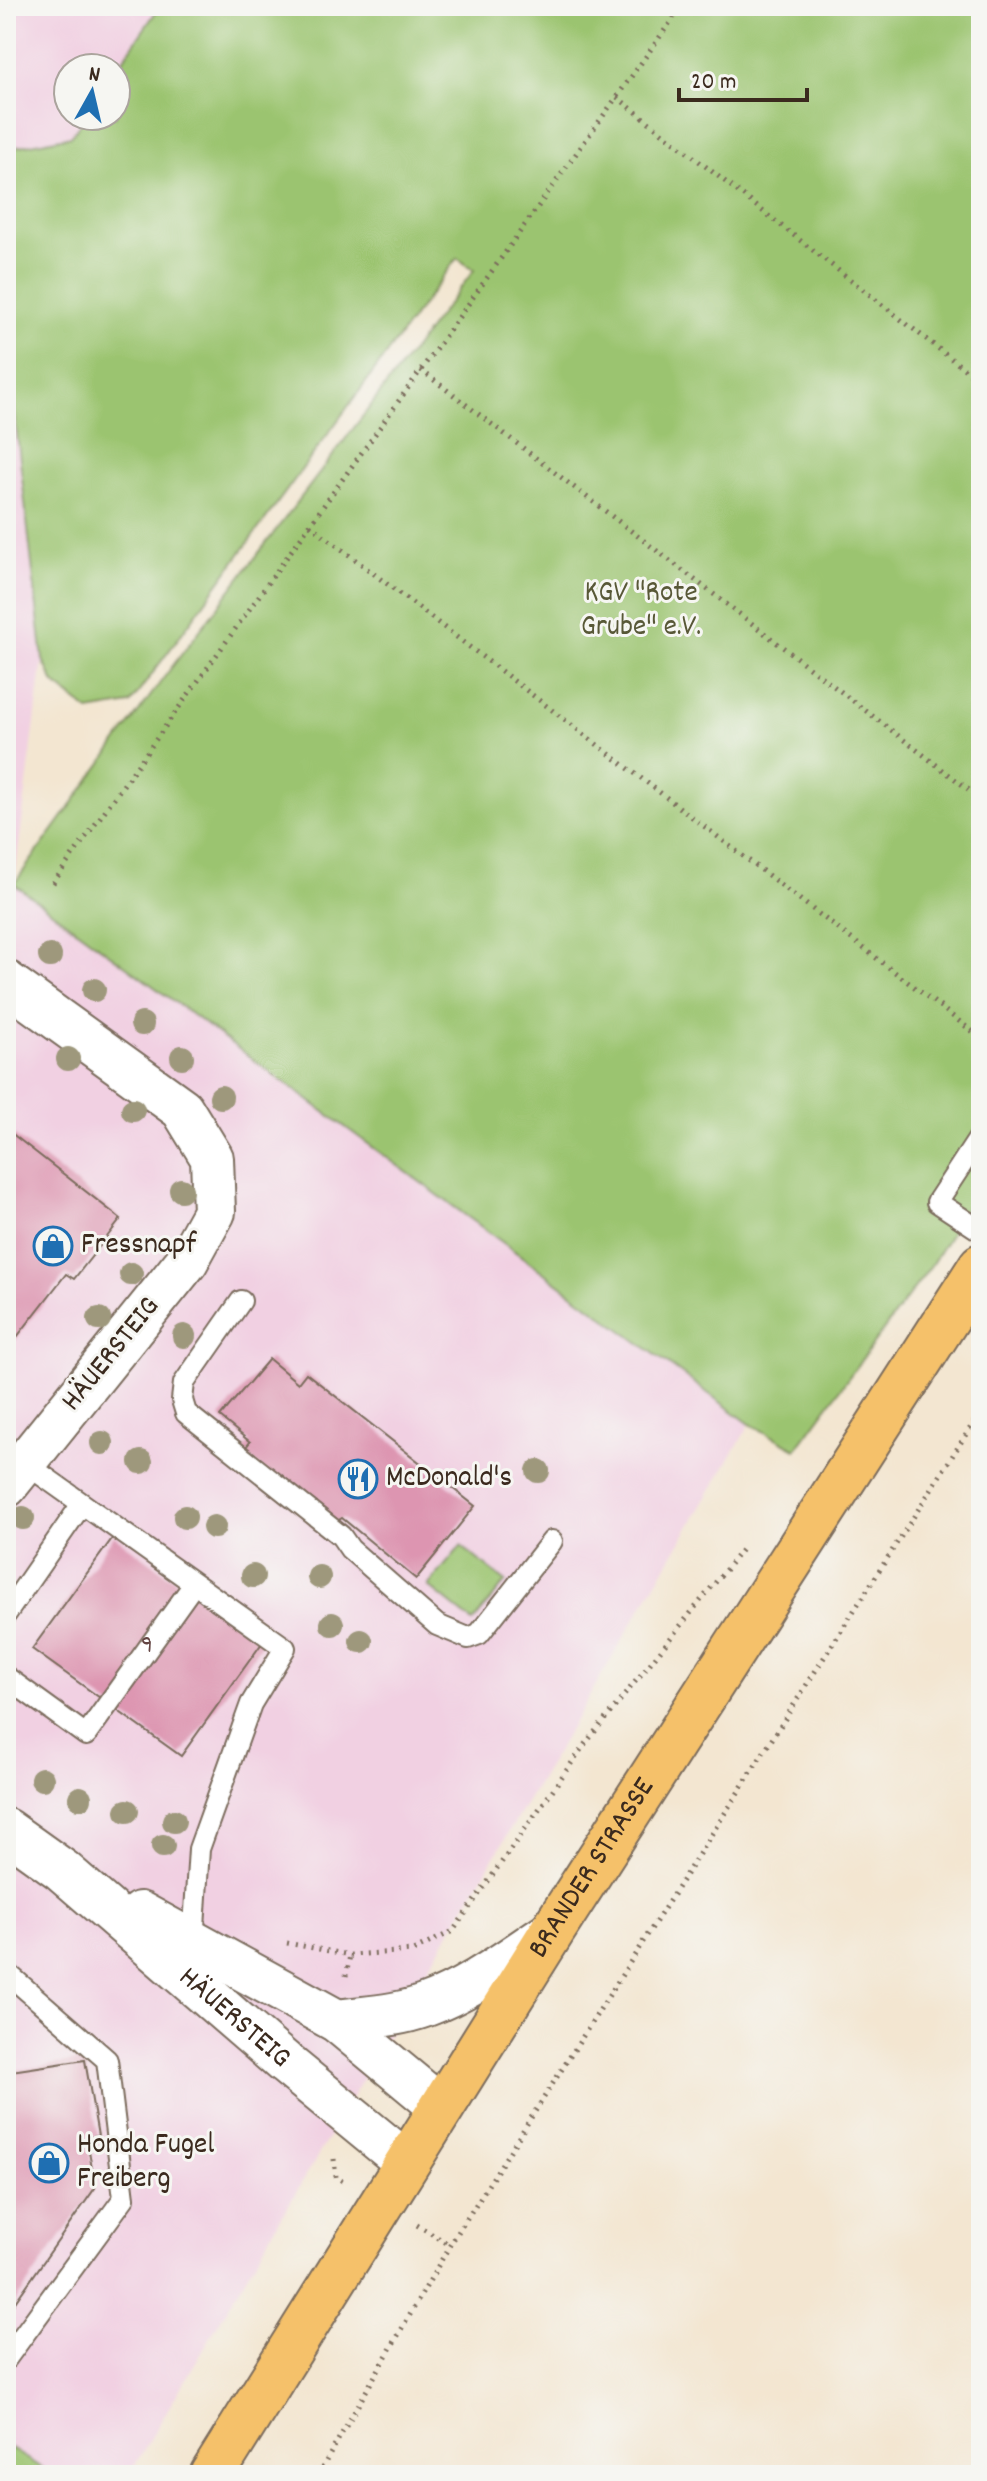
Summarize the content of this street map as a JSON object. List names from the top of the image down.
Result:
{
  "streets": {
    "main road": ["BRANDER STRASSE"],
    "street": ["HÄUERSTEIG"]
  },
  "crossings": [
    ["HÄUERSTEIG", "BRANDER STRASSE"]
  ],
  "parks": ["KGV \"Rote Grube\" e.V."],
  "places": {
    "shop": ["Fressnapf", "Honda Fugel Freiberg"],
    "restaurant": ["McDonald's"]
  },
  "house_numbers": ["9"],
  "scale_bar": "20 m",
  "north": "top"
}
